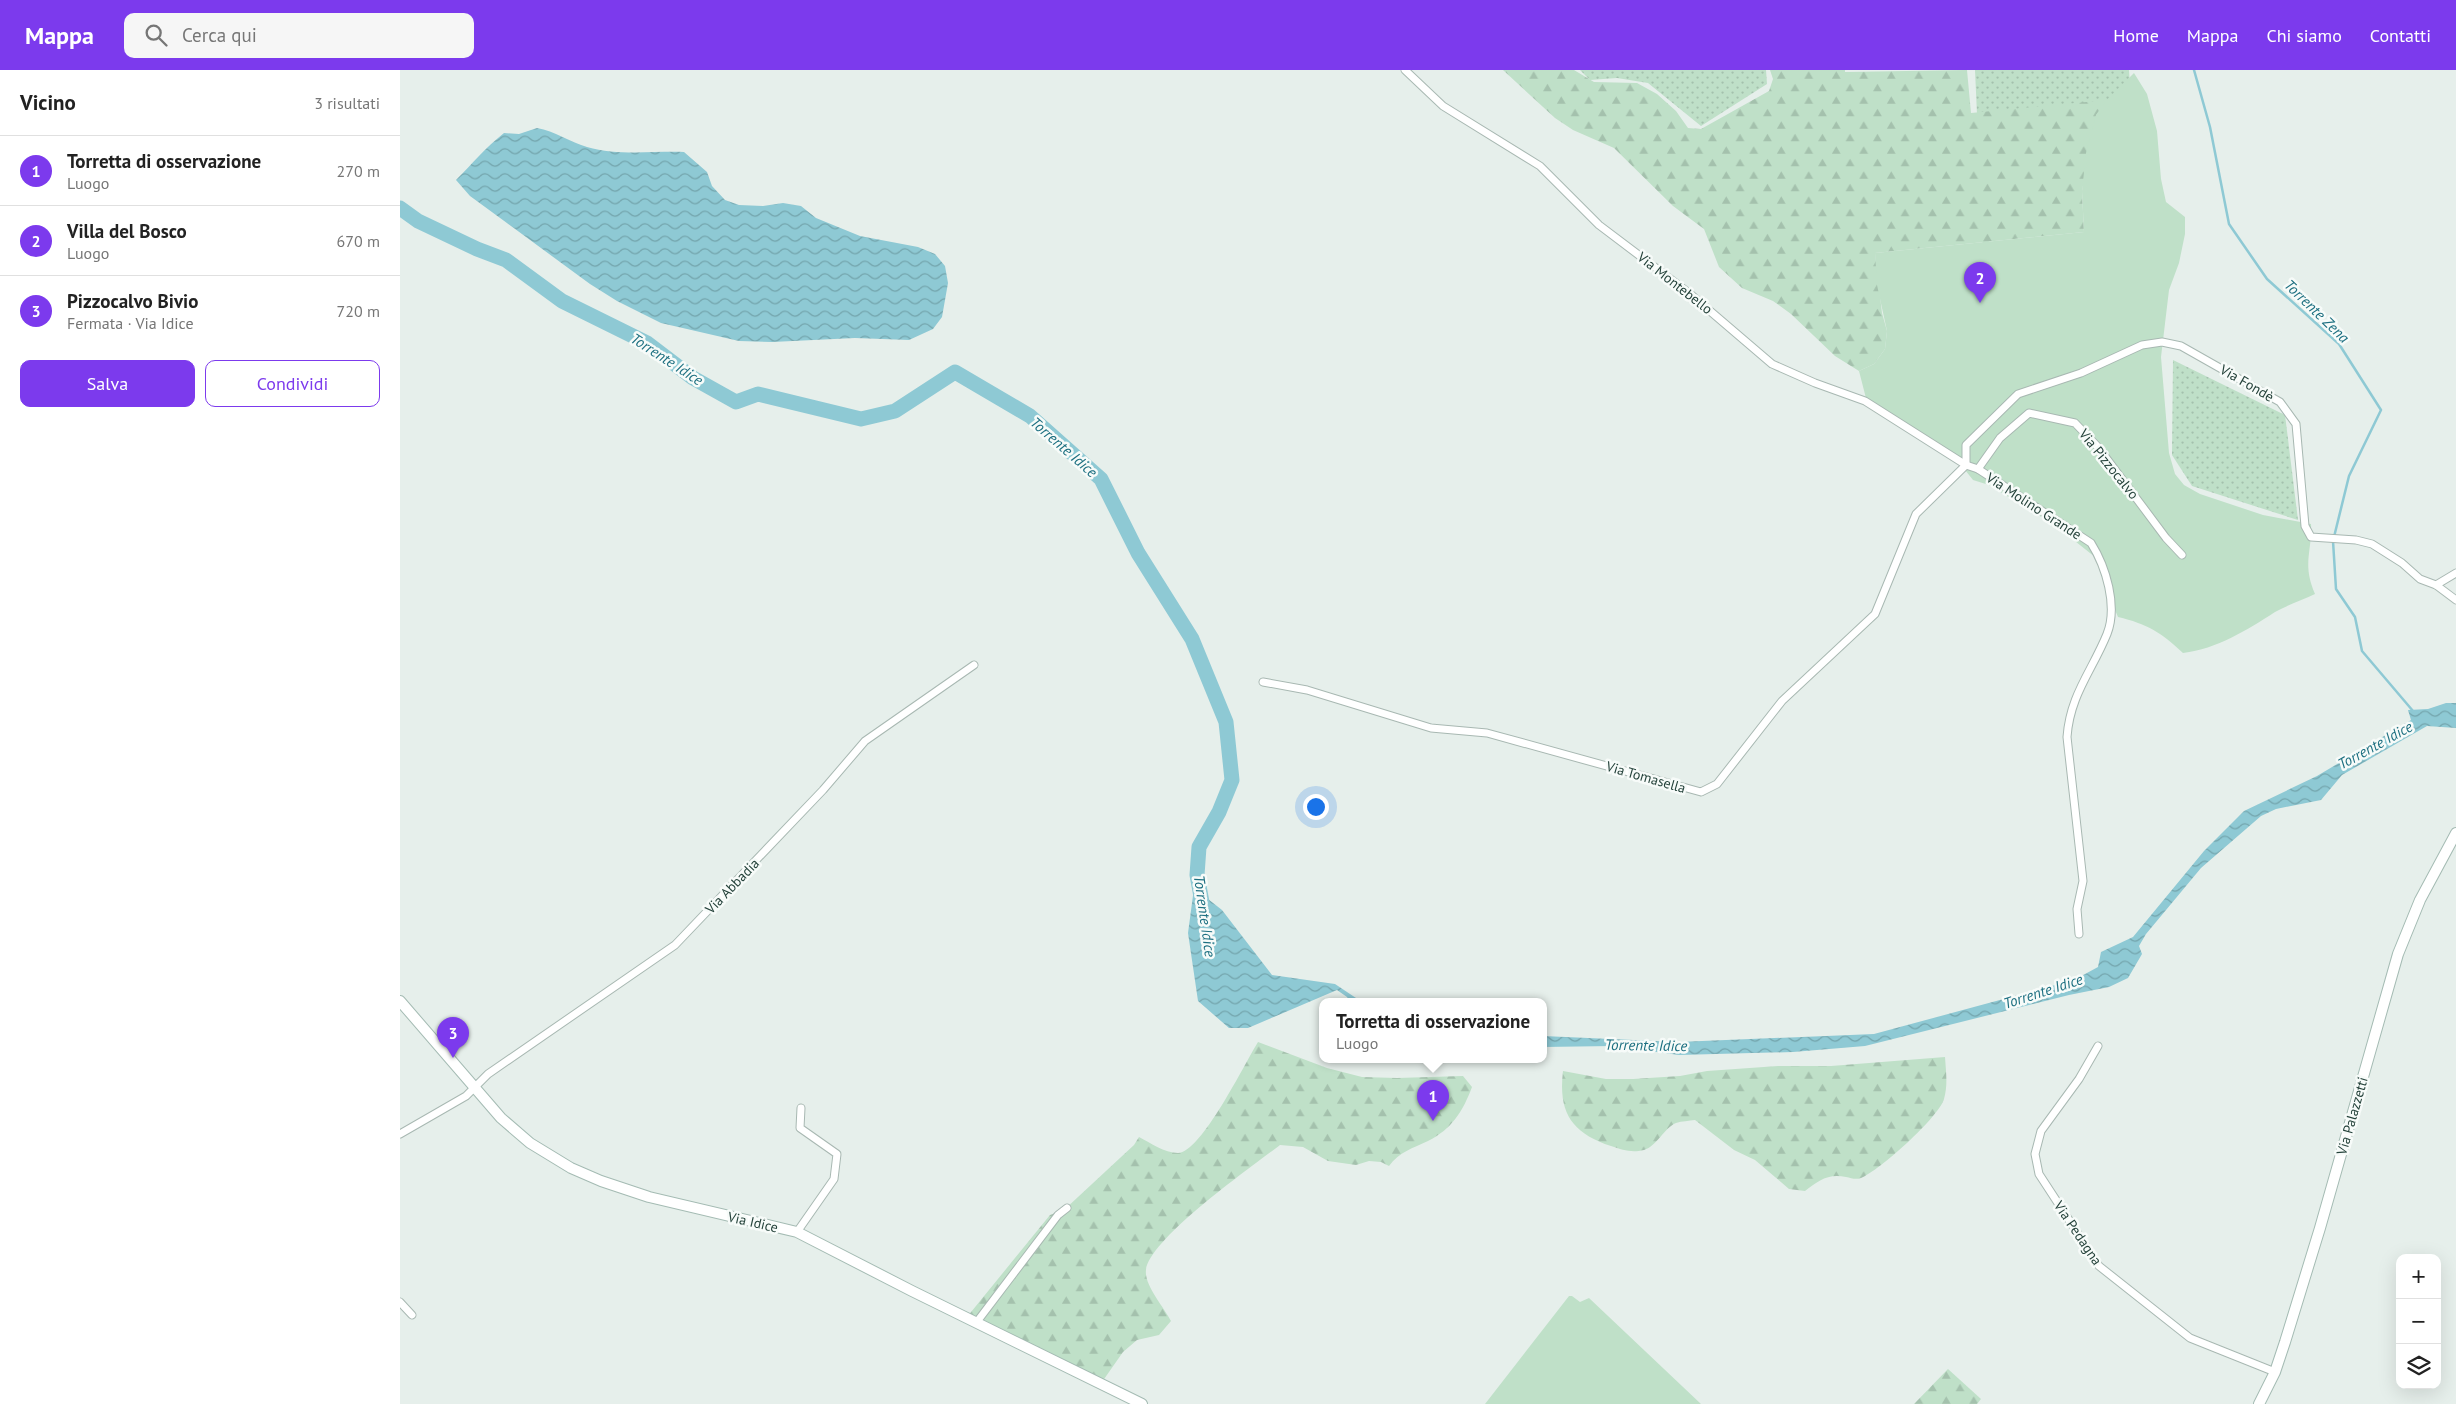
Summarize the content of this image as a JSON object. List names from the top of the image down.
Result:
{
  "streets": {
    "main road": ["Via Palazzetti", "Via Idice"],
    "street": [
      "Via Montebello",
      "Via Fondè",
      "Via Pizzocalvo",
      "Via Molino Grande",
      "Via Tomasella",
      "Via Abbadia",
      "Via Pedagna"
    ]
  },
  "crossings": [
    ["Via Montebello", "Via Fondè"],
    ["Via Montebello", "Via Molino Grande"],
    ["Via Montebello", "Via Tomasella"],
    ["Via Fondè", "Via Molino Grande"],
    ["Via Fondè", "Via Tomasella"],
    ["Via Pizzocalvo", "Via Molino Grande"],
    ["Via Molino Grande", "Via Tomasella"],
    ["Via Abbadia", "Via Idice"],
    ["Via Palazzetti", "Via Pedagna"]
  ],
  "water": ["Torrente Zena", "Torrente Idice"],
  "page": {
    "header": "Mappa",
    "search": "Cerca qui",
    "nav": [
      "Home",
      "Mappa",
      "Chi siamo",
      "Contatti"
    ],
    "heading": ["Vicino", "3 risultati"],
    "list": [
      {
        "mark": "1",
        "name": "Torretta di osservazione",
        "note": "Luogo",
        "value": "270 m"
      },
      {
        "mark": "2",
        "name": "Villa del Bosco",
        "note": "Luogo",
        "value": "670 m"
      },
      {
        "mark": "3",
        "name": "Pizzocalvo Bivio",
        "note": "Fermata · Via Idice",
        "value": "720 m"
      }
    ],
    "pins": ["2", "3", "1"],
    "buttons": ["Salva", "Condividi"],
    "popup": ["Torretta di osservazione", "Luogo"],
    "map_buttons": ["+", "−"]
  }
}
